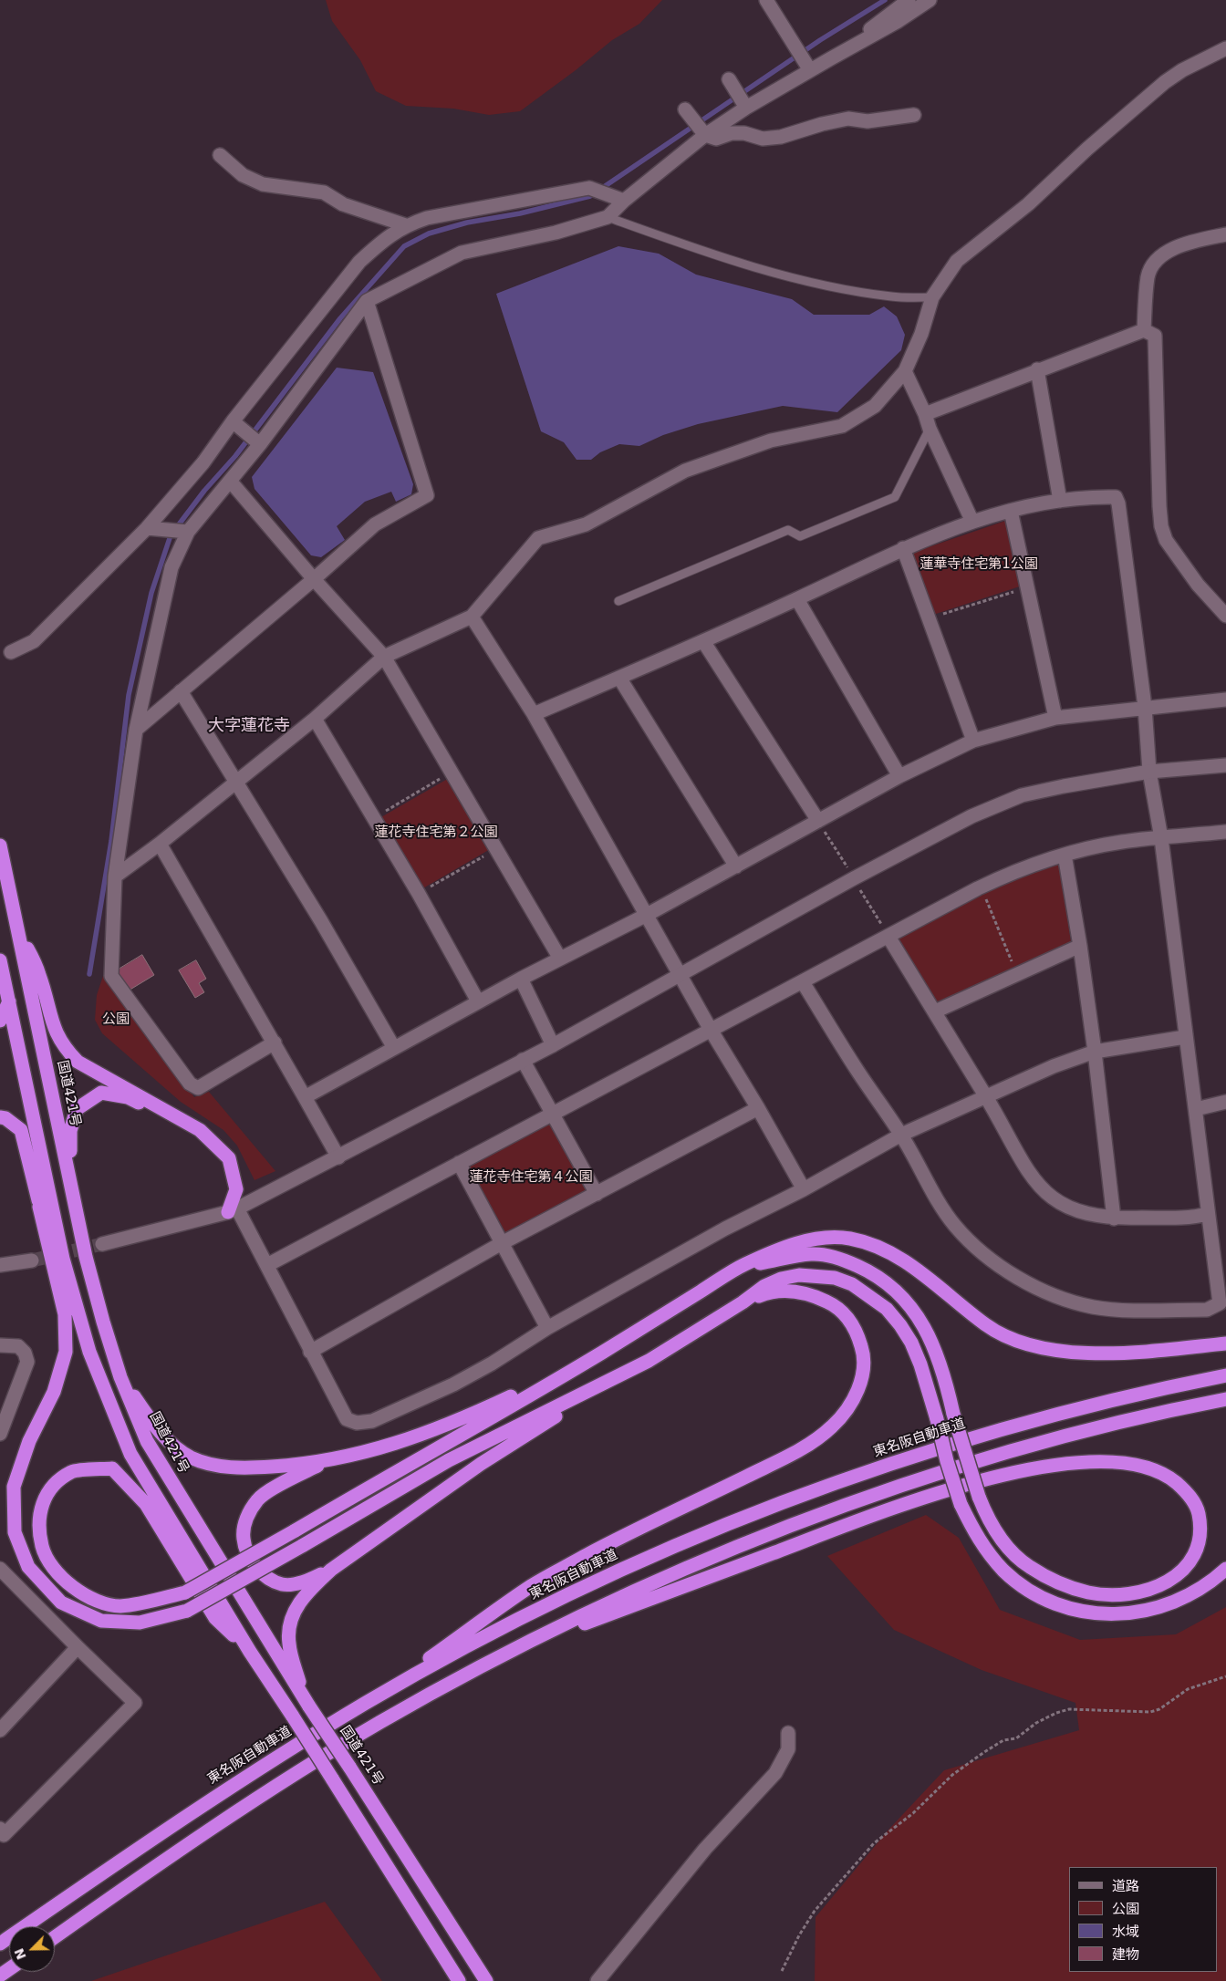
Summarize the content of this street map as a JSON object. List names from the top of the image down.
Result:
{
  "streets": {
    "highway": ["国道421号", "東名阪自動車道"]
  },
  "districts": ["大字蓮花寺"],
  "parks": [
    "蓮華寺住宅第1公園",
    "蓮花寺住宅第２公園",
    "公園",
    "蓮花寺住宅第４公園"
  ],
  "legend": [
    "道路",
    "公園",
    "水域",
    "建物"
  ],
  "north": "bottom left"
}
